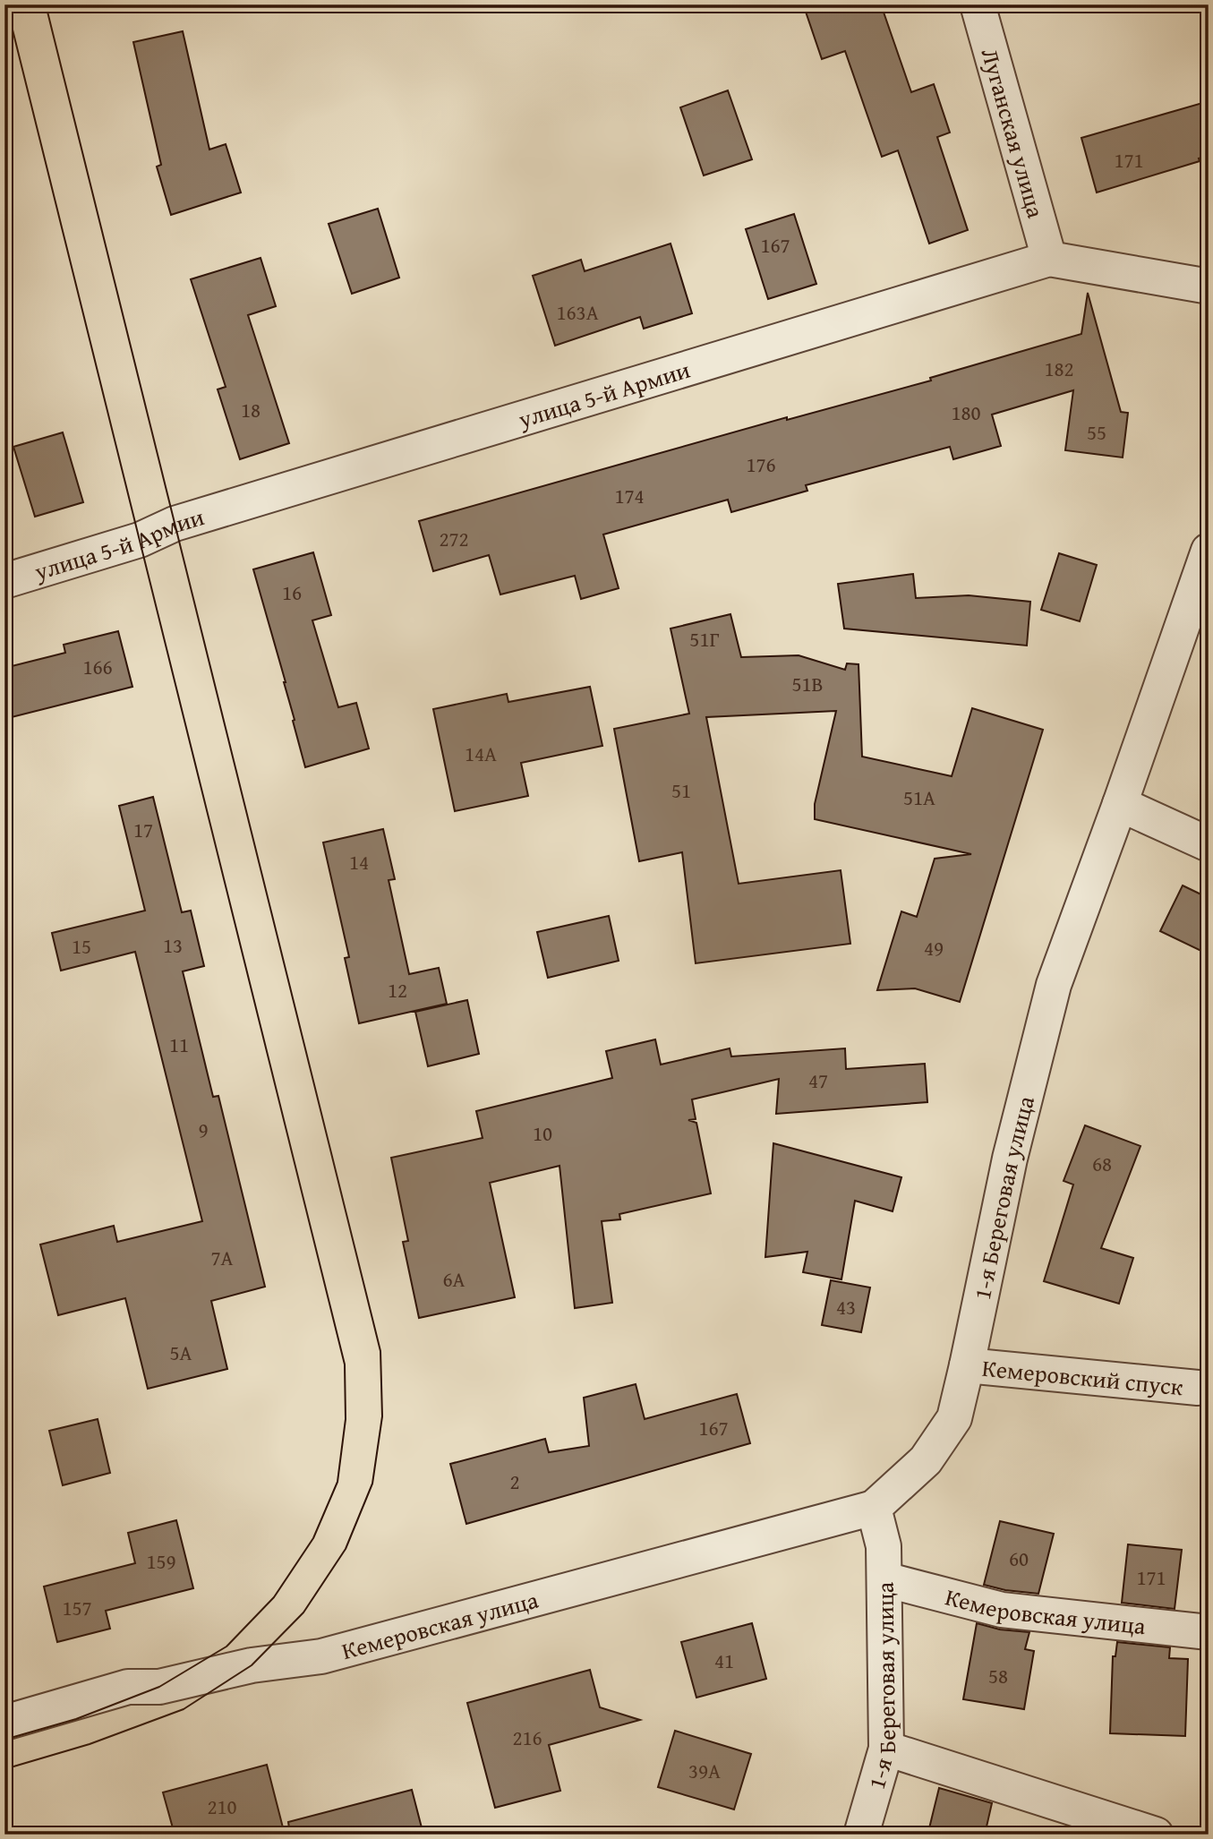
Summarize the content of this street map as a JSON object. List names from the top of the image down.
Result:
{
  "streets": {
    "street": [
      "Луганская улица",
      "улица 5-й Армии",
      "1-я Береговая улица",
      "Кемеровский спуск",
      "Кемеровская улица"
    ]
  },
  "crossings": [
    ["Луганская улица", "улица 5-й Армии"],
    ["1-я Береговая улица", "Кемеровский спуск"],
    ["1-я Береговая улица", "Кемеровская улица"]
  ],
  "house_numbers": [
    "171",
    "167",
    "163А",
    "182",
    "18",
    "180",
    "55",
    "176",
    "174",
    "272",
    "16",
    "51Г",
    "166",
    "51В",
    "14А",
    "51",
    "51А",
    "17",
    "14",
    "13",
    "15",
    "49",
    "12",
    "11",
    "47",
    "9",
    "10",
    "68",
    "7А",
    "6А",
    "43",
    "5А",
    "167",
    "2",
    "60",
    "159",
    "171",
    "157",
    "41",
    "58",
    "216",
    "39А",
    "210"
  ]
}
